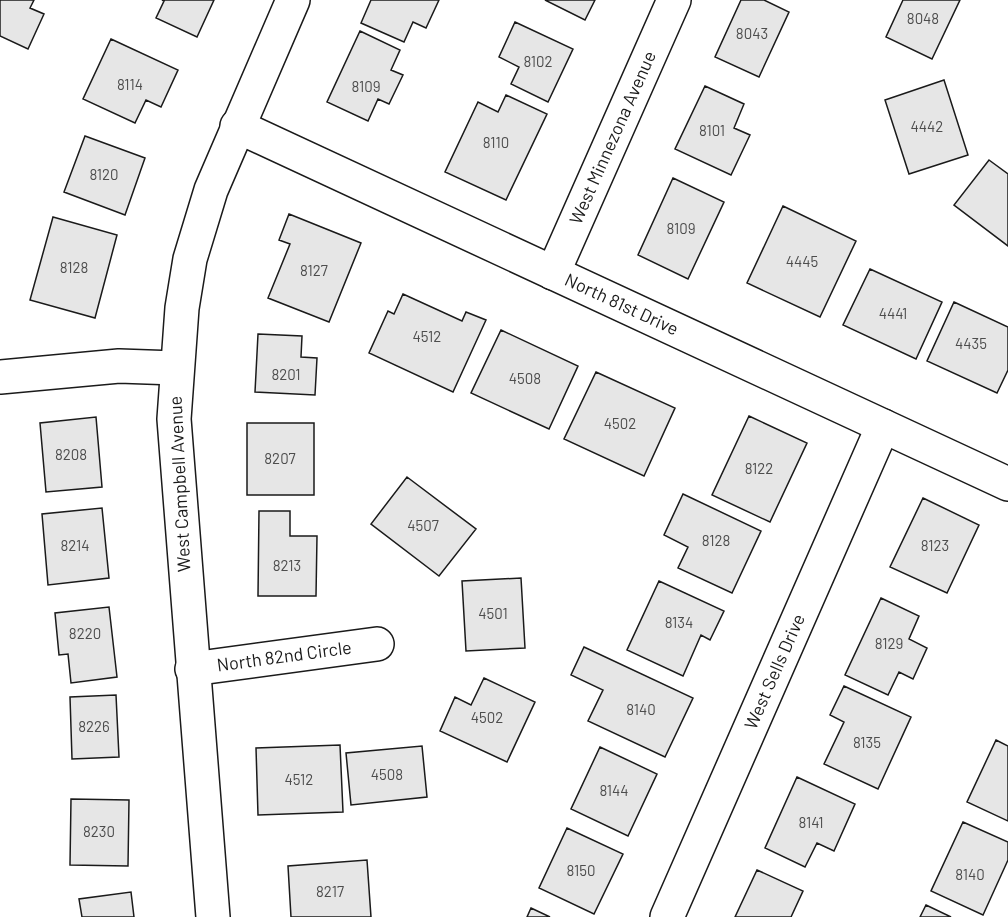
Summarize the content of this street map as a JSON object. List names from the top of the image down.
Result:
{
  "streets": {
    "street": [
      "West Minnezona Avenue",
      "North 81st Drive",
      "West Campbell Avenue",
      "North 82nd Circle",
      "West Sells Drive"
    ]
  },
  "crossings": [
    ["West Minnezona Avenue", "North 81st Drive"],
    ["North 81st Drive", "West Campbell Avenue"],
    ["North 81st Drive", "West Sells Drive"],
    ["West Campbell Avenue", "North 82nd Circle"]
  ],
  "house_numbers": [
    "8048",
    "8043",
    "8102",
    "8114",
    "8109",
    "4442",
    "8101",
    "8110",
    "8120",
    "8109",
    "4445",
    "8128",
    "8127",
    "4441",
    "4512",
    "4435",
    "8201",
    "4508",
    "4502",
    "8208",
    "8207",
    "8122",
    "4507",
    "8128",
    "8214",
    "8123",
    "8213",
    "4501",
    "8134",
    "8220",
    "8129",
    "8140",
    "4502",
    "8226",
    "8135",
    "4508",
    "4512",
    "8144",
    "8141",
    "8230",
    "8150",
    "8140",
    "8217"
  ]
}
